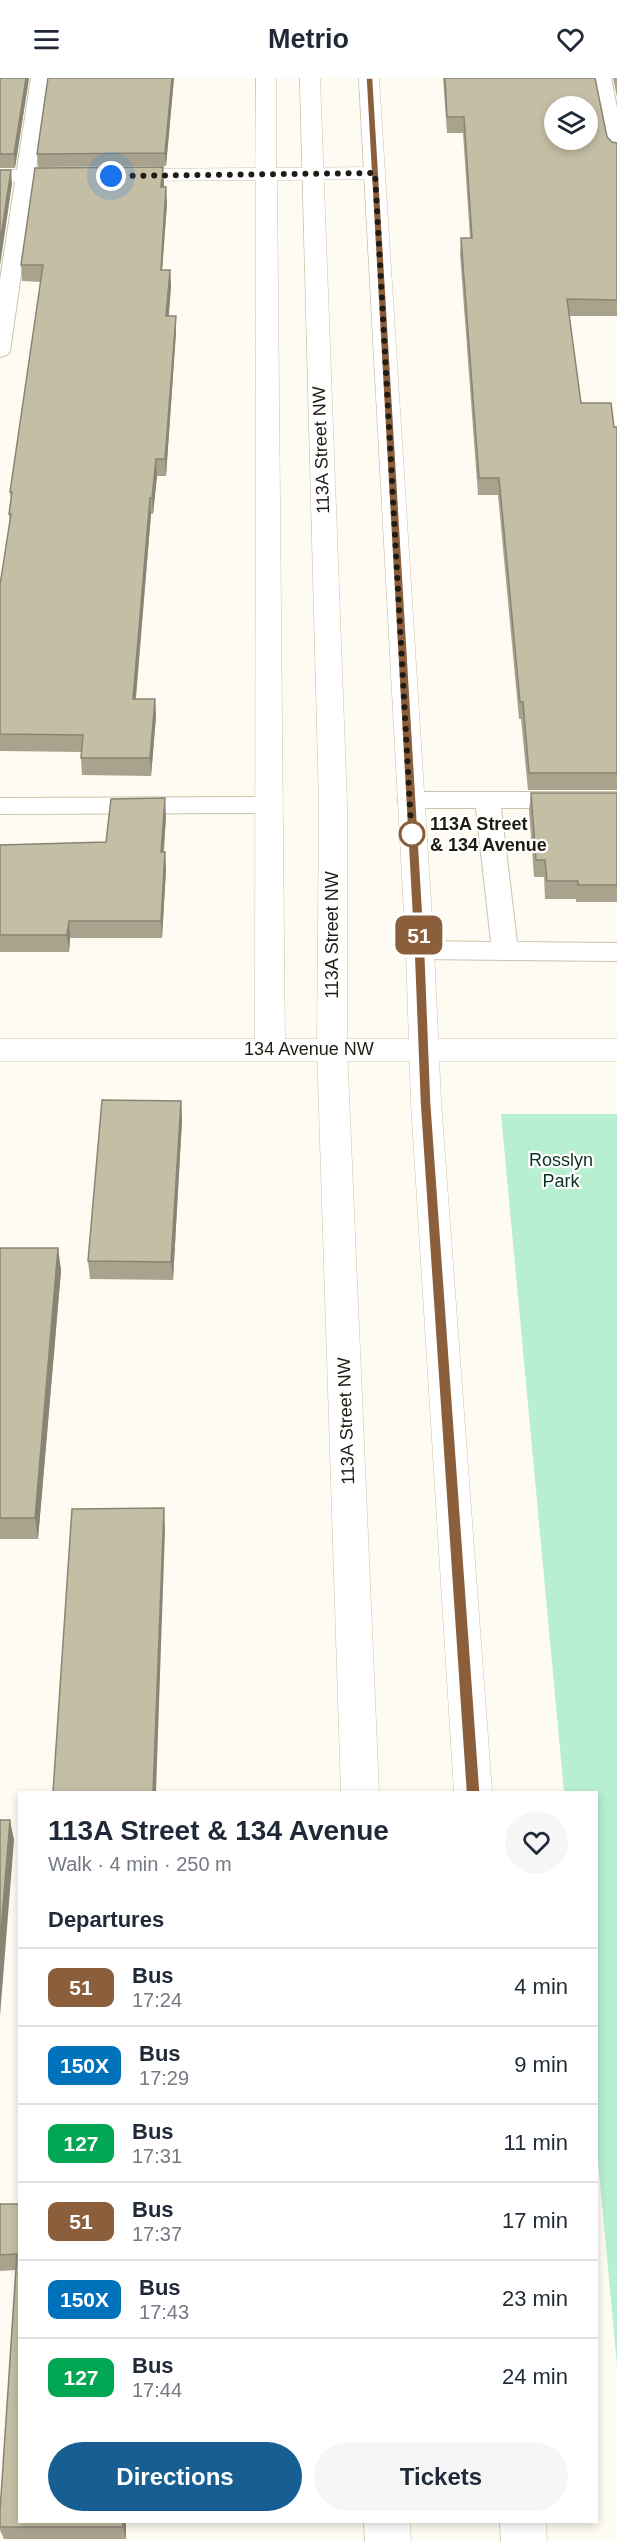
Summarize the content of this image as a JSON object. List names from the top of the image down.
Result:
{
  "streets": {
    "main road": ["113A Street NW", "134 Avenue NW"]
  },
  "crossings": [
    ["113A Street NW", "134 Avenue NW"]
  ],
  "parks": ["Rosslyn Park"],
  "places": ["113A Street & 134 Avenue"],
  "lines": ["bus line 51"],
  "page": {
    "header": "Metrio",
    "on_map": "51",
    "heading": [
      ["113A Street & 134 Avenue", "Walk · 4 min · 250 m"],
      "Departures"
    ],
    "list": [
      {
        "mark": "51",
        "name": "Bus",
        "note": "17:24",
        "value": "4 min"
      },
      {
        "mark": "150X",
        "name": "Bus",
        "note": "17:29",
        "value": "9 min"
      },
      {
        "mark": "127",
        "name": "Bus",
        "note": "17:31",
        "value": "11 min"
      },
      {
        "mark": "51",
        "name": "Bus",
        "note": "17:37",
        "value": "17 min"
      },
      {
        "mark": "150X",
        "name": "Bus",
        "note": "17:43",
        "value": "23 min"
      },
      {
        "mark": "127",
        "name": "Bus",
        "note": "17:44",
        "value": "24 min"
      }
    ],
    "buttons": ["Directions", "Tickets"]
  }
}
